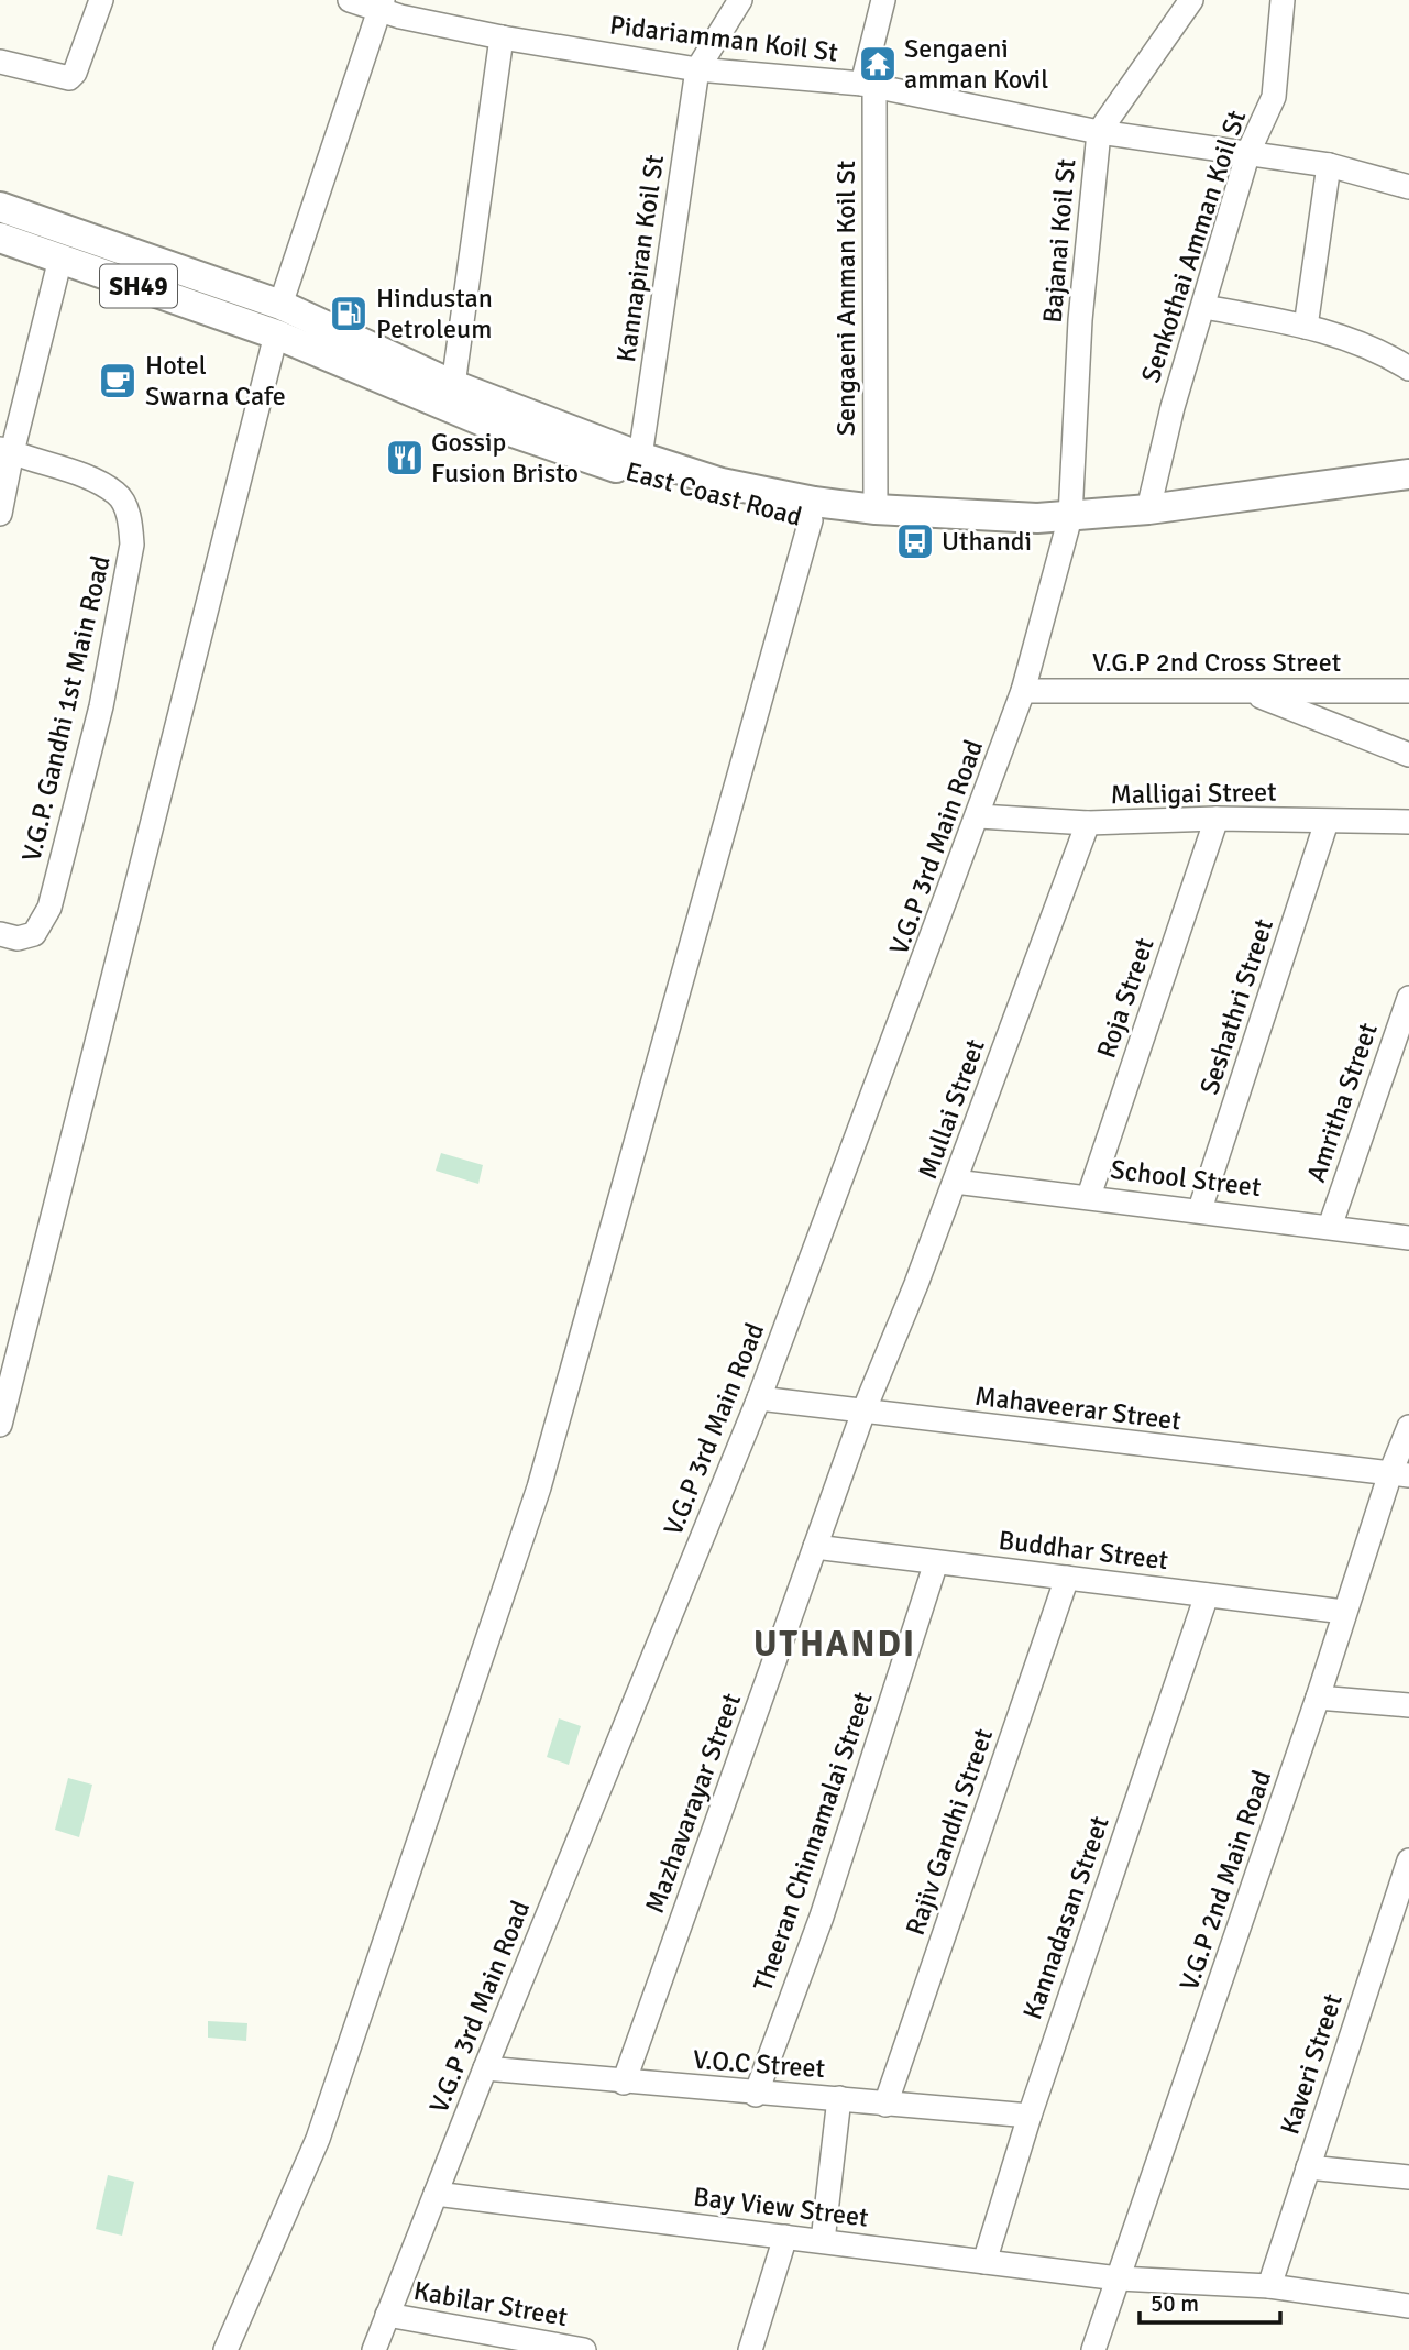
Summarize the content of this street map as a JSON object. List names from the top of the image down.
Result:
{
  "streets": {
    "main road": ["SH49", "East Coast Road"],
    "street": [
      "Pidariamman Koil St",
      "Bajanai Koil St",
      "Senkothai Amman Koil St",
      "Kannapiran Koil St",
      "Sengaeni Amman Koil St",
      "V.G.P 2nd Cross Street",
      "V.G.P. Gandhi 1st Main Road",
      "Malligai Street",
      "V.G.P 3rd Main Road",
      "Roja Street",
      "Seshathri Street",
      "Amritha Street",
      "Mullai Street",
      "School Street",
      "Mahaveerar Street",
      "Buddhar Street",
      "Mazhavarayar Street",
      "Rajiv Gandhi Street",
      "Theeran Chinnamalai Street",
      "V.G.P 2nd Main Road",
      "Kannadasan Street",
      "V.O.C Street",
      "Kaveri Street",
      "Bay View Street",
      "Kabilar Street"
    ]
  },
  "crossings": [
    ["Pidariamman Koil St", "Bajanai Koil St"],
    ["Pidariamman Koil St", "Senkothai Amman Koil St"],
    ["Pidariamman Koil St", "Kannapiran Koil St"],
    ["Pidariamman Koil St", "Sengaeni Amman Koil St"],
    ["Bajanai Koil St", "East Coast Road"],
    ["Bajanai Koil St", "V.G.P 3rd Main Road"],
    ["Senkothai Amman Koil St", "East Coast Road"],
    ["Kannapiran Koil St", "East Coast Road"],
    ["Sengaeni Amman Koil St", "East Coast Road"],
    ["East Coast Road", "V.G.P 3rd Main Road"],
    ["V.G.P 2nd Cross Street", "V.G.P 3rd Main Road"],
    ["Malligai Street", "V.G.P 3rd Main Road"],
    ["Malligai Street", "Roja Street"],
    ["Malligai Street", "Seshathri Street"],
    ["Malligai Street", "Mullai Street"],
    ["V.G.P 3rd Main Road", "Mahaveerar Street"],
    ["V.G.P 3rd Main Road", "V.O.C Street"],
    ["V.G.P 3rd Main Road", "Bay View Street"],
    ["V.G.P 3rd Main Road", "Kabilar Street"],
    ["Roja Street", "School Street"],
    ["Seshathri Street", "School Street"],
    ["Amritha Street", "School Street"],
    ["Mullai Street", "School Street"],
    ["Mullai Street", "Mahaveerar Street"],
    ["Mullai Street", "Mazhavarayar Street"],
    ["Mahaveerar Street", "Mazhavarayar Street"],
    ["Mahaveerar Street", "V.G.P 2nd Main Road"],
    ["Buddhar Street", "Mazhavarayar Street"],
    ["Buddhar Street", "Rajiv Gandhi Street"],
    ["Buddhar Street", "Theeran Chinnamalai Street"],
    ["Buddhar Street", "V.G.P 2nd Main Road"],
    ["Buddhar Street", "Kannadasan Street"],
    ["Mazhavarayar Street", "V.O.C Street"],
    ["Rajiv Gandhi Street", "V.O.C Street"],
    ["Theeran Chinnamalai Street", "V.O.C Street"],
    ["V.G.P 2nd Main Road", "Bay View Street"],
    ["Kannadasan Street", "V.O.C Street"],
    ["Kannadasan Street", "Bay View Street"],
    ["Kaveri Street", "Bay View Street"]
  ],
  "districts": ["UTHANDI"],
  "places": {
    "temple": ["Sengaeni amman Kovil"],
    "fuel station": ["Hindustan Petroleum"],
    "cafe": ["Hotel Swarna Cafe"],
    "restaurant": ["Gossip Fusion Bristo"],
    "bus stop": ["Uthandi"]
  },
  "scale_bar": "50 m"
}
